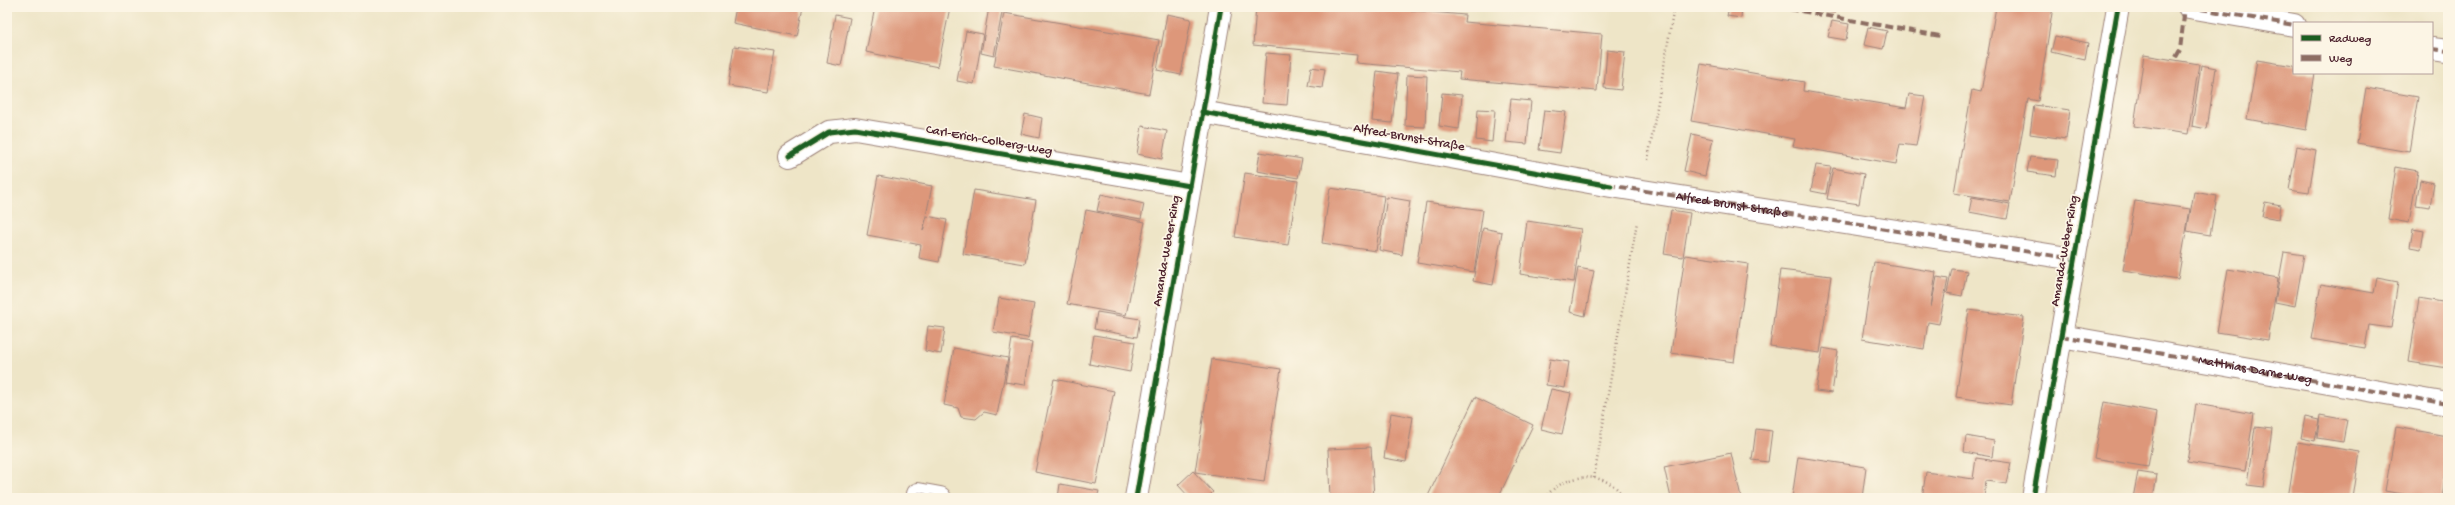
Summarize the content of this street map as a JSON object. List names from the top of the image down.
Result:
{
  "streets": {
    "street": [
      "Alfred-Brunst-Straße",
      "Carl-Erich-Colberg-Weg",
      "Amanda-Weber-Ring",
      "Matthias-Darne-Weg"
    ]
  },
  "crossings": [
    ["Alfred-Brunst-Straße", "Amanda-Weber-Ring"],
    ["Carl-Erich-Colberg-Weg", "Amanda-Weber-Ring"],
    ["Amanda-Weber-Ring", "Matthias-Darne-Weg"]
  ],
  "legend": ["Radweg", "Weg"]
}
